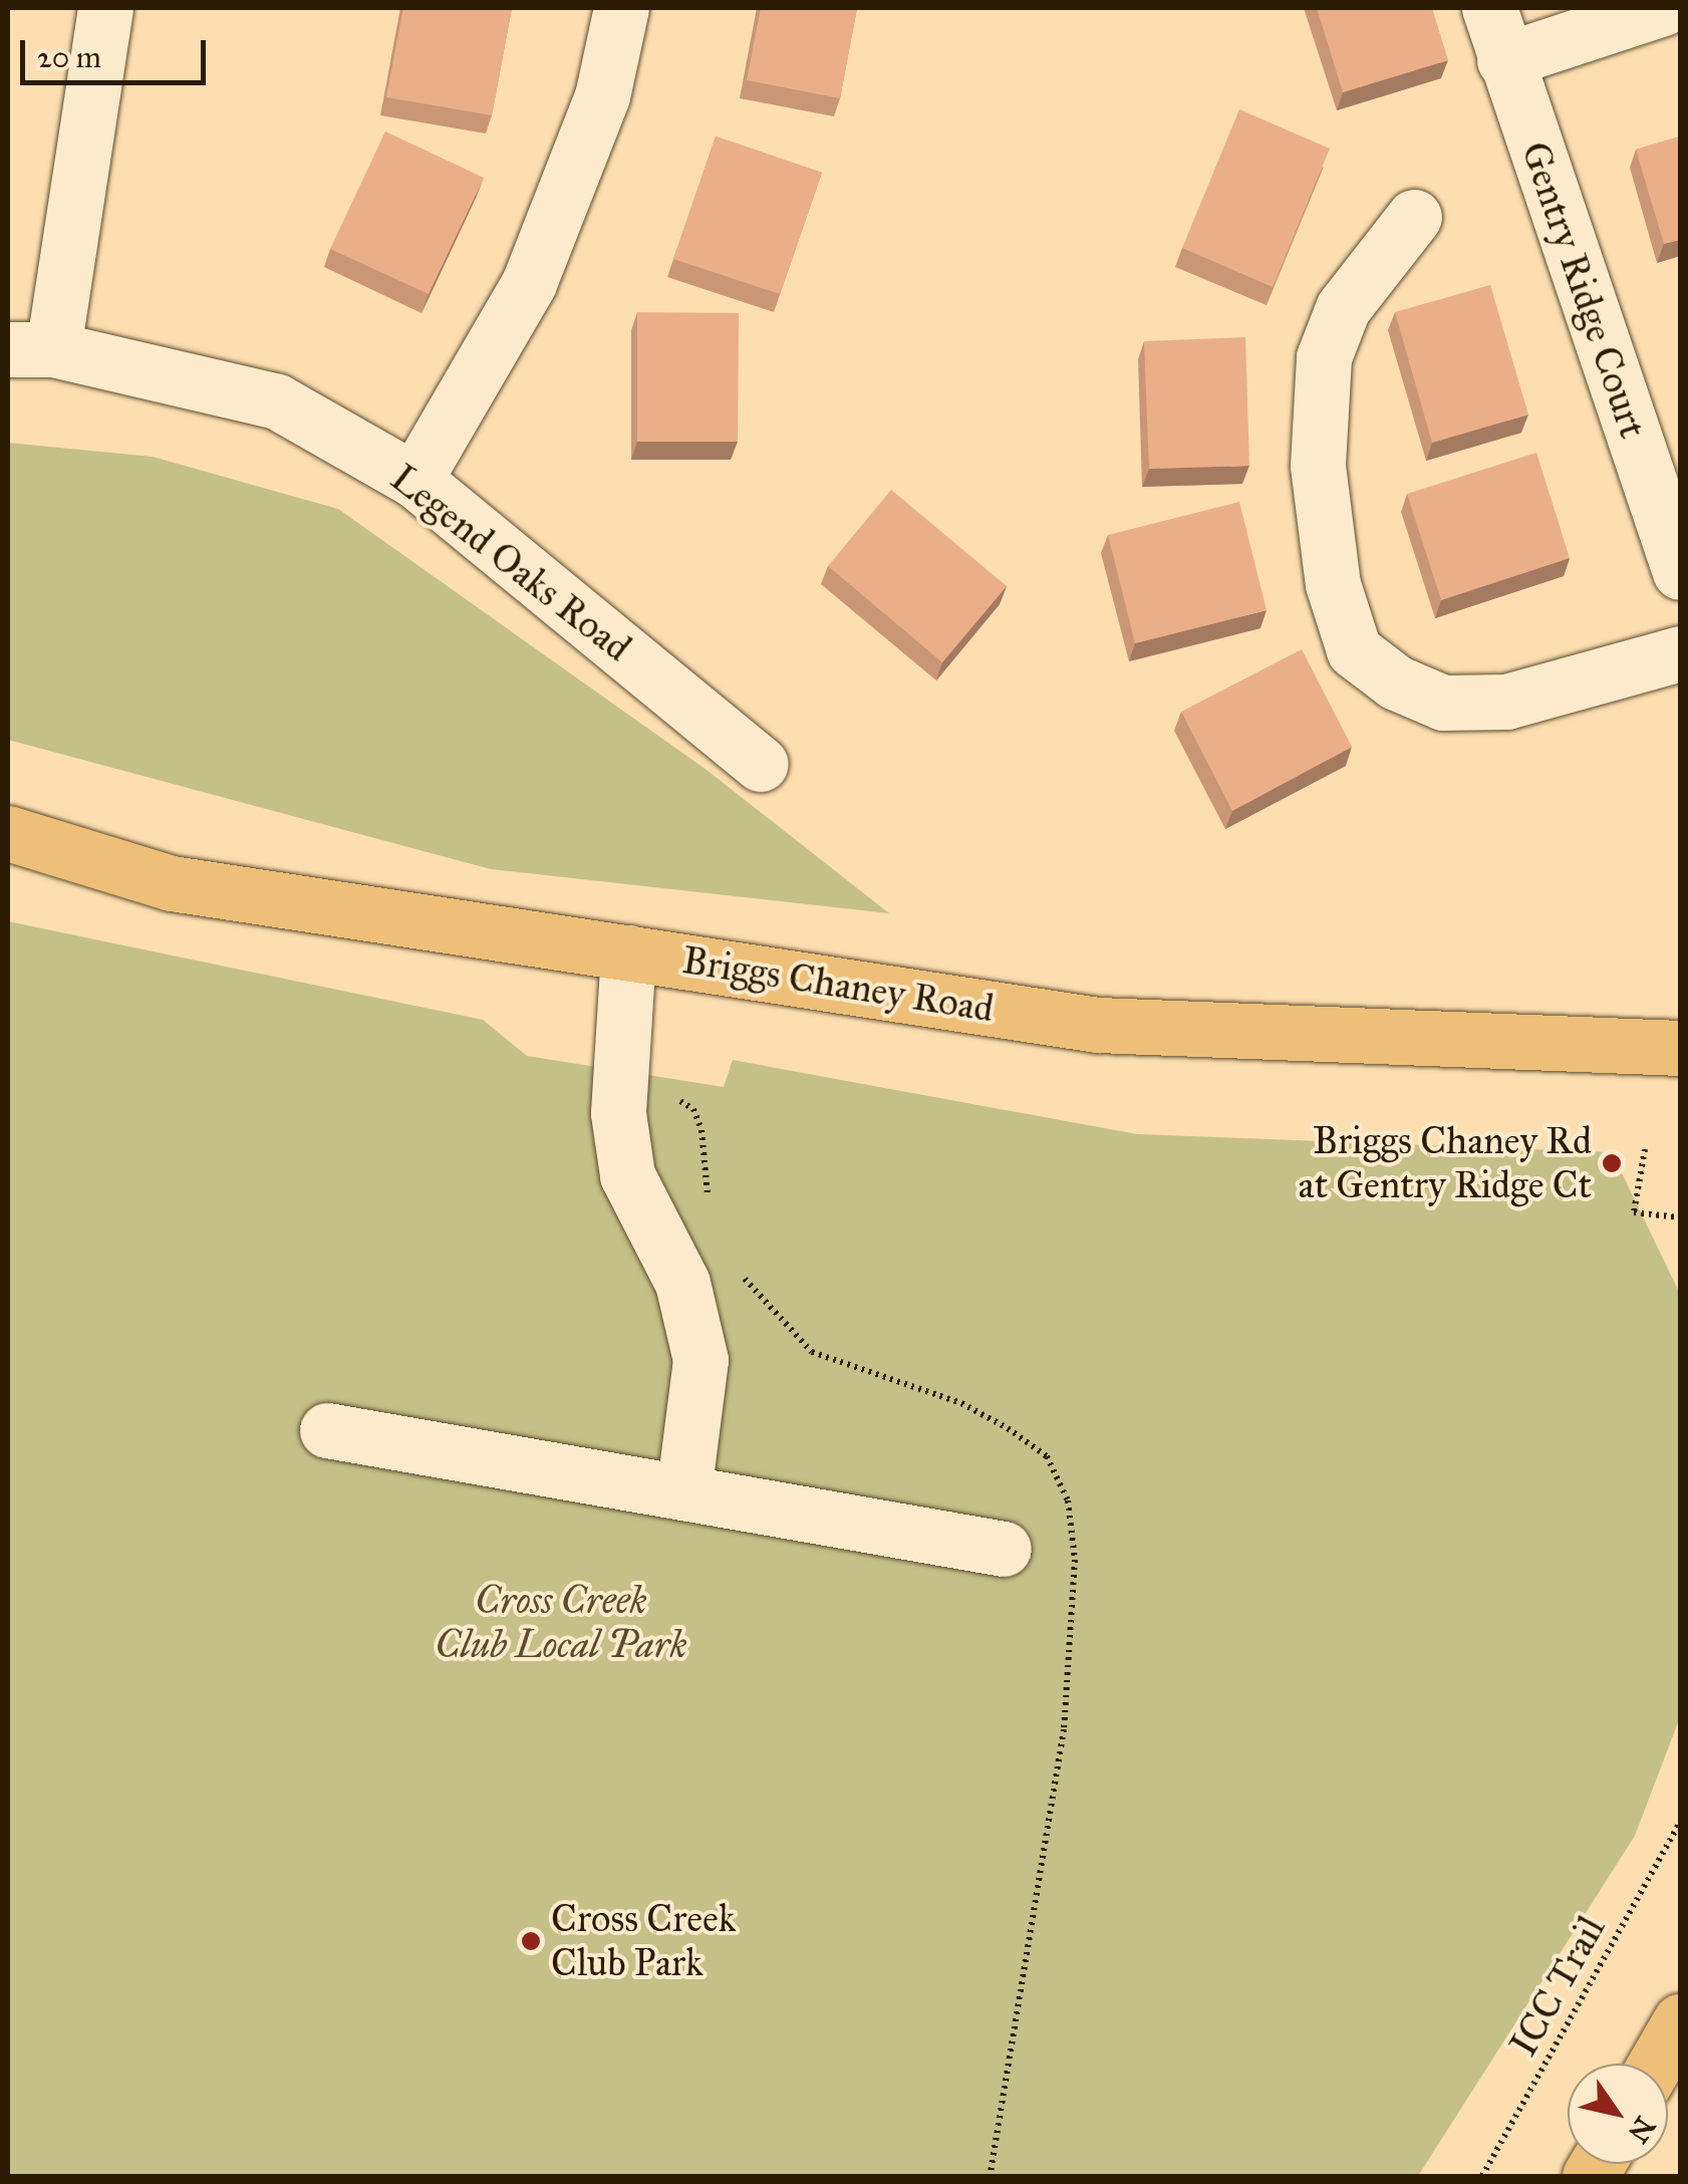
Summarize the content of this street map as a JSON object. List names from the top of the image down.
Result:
{
  "streets": {
    "main road": ["Briggs Chaney Road"],
    "street": ["Gentry Ridge Court", "Legend Oaks Road"],
    "path": ["ICC Trail"]
  },
  "parks": ["Cross Creek Club Local Park"],
  "places": ["Briggs Chaney Rd at Gentry Ridge Ct", "Cross Creek Club Park"],
  "scale_bar": "20 m",
  "north": "bottom right"
}
